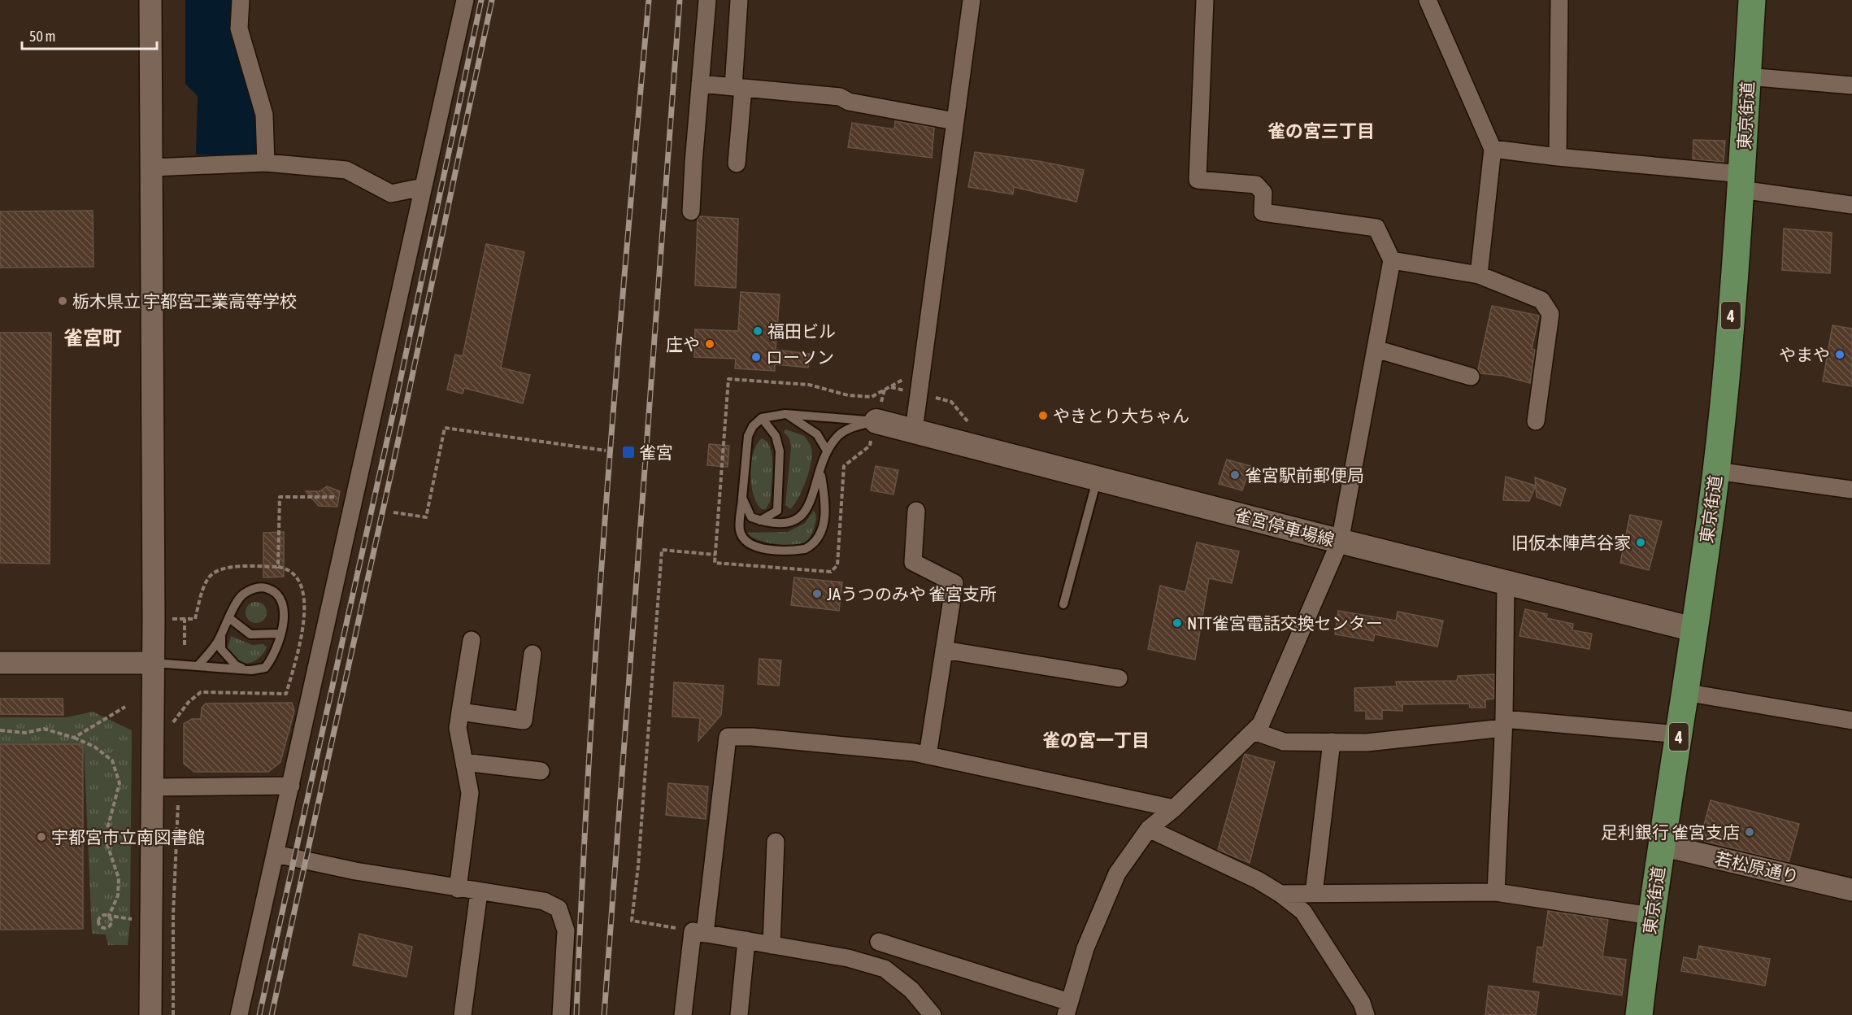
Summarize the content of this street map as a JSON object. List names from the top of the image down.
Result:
{
  "streets": {
    "highway": ["東京街道", "4"],
    "main road": ["雀宮停車場線"],
    "street": ["若松原通り"]
  },
  "crossings": [
    ["東京街道", "雀宮停車場線"],
    ["東京街道", "若松原通り"]
  ],
  "districts": ["雀の宮三丁目", "雀宮町", "雀の宮一丁目"],
  "places": {
    "other": [
      "栃木県立 宇都宮工業高等学校",
      "福田ビル",
      "庄や",
      "やまや",
      "ローソン",
      "やきとり大ちゃん",
      "雀宮駅前郵便局",
      "旧仮本陣芦谷家",
      "JAうつのみや 雀宮支所",
      "NTT雀宮電話交換センター",
      "足利銀行 雀宮支店",
      "宇都宮市立南図書館"
    ],
    "transit": ["雀宮"]
  },
  "scale_bar": "50 m"
}
